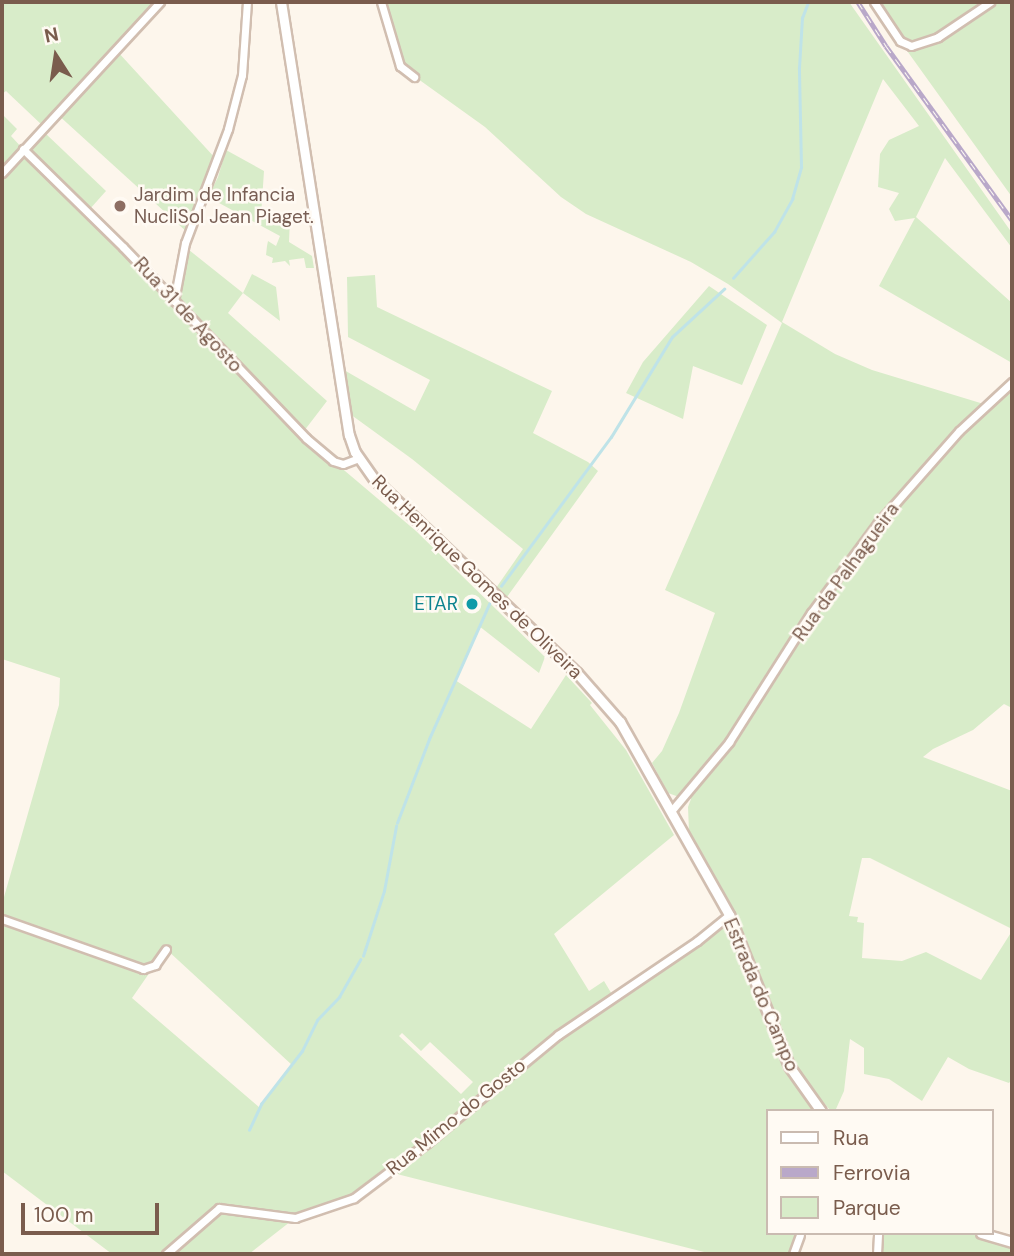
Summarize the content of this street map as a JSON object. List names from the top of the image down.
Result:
{
  "streets": {
    "street": [
      "Rua 31 de Agosto",
      "Rua da Palhagueira",
      "Rua Henrique Gomes de Oliveira",
      "Estrada do Campo",
      "Rua Mimo do Gosto"
    ]
  },
  "crossings": [
    ["Rua 31 de Agosto", "Rua Henrique Gomes de Oliveira"],
    ["Rua da Palhagueira", "Rua Henrique Gomes de Oliveira"],
    ["Rua Henrique Gomes de Oliveira", "Estrada do Campo"],
    ["Estrada do Campo", "Rua Mimo do Gosto"]
  ],
  "places": ["Jardim de Infancia NucliSol Jean Piaget.", "ETAR"],
  "legend": ["Rua", "Ferrovia", "Parque"],
  "scale_bar": "100 m",
  "north": "top"
}
